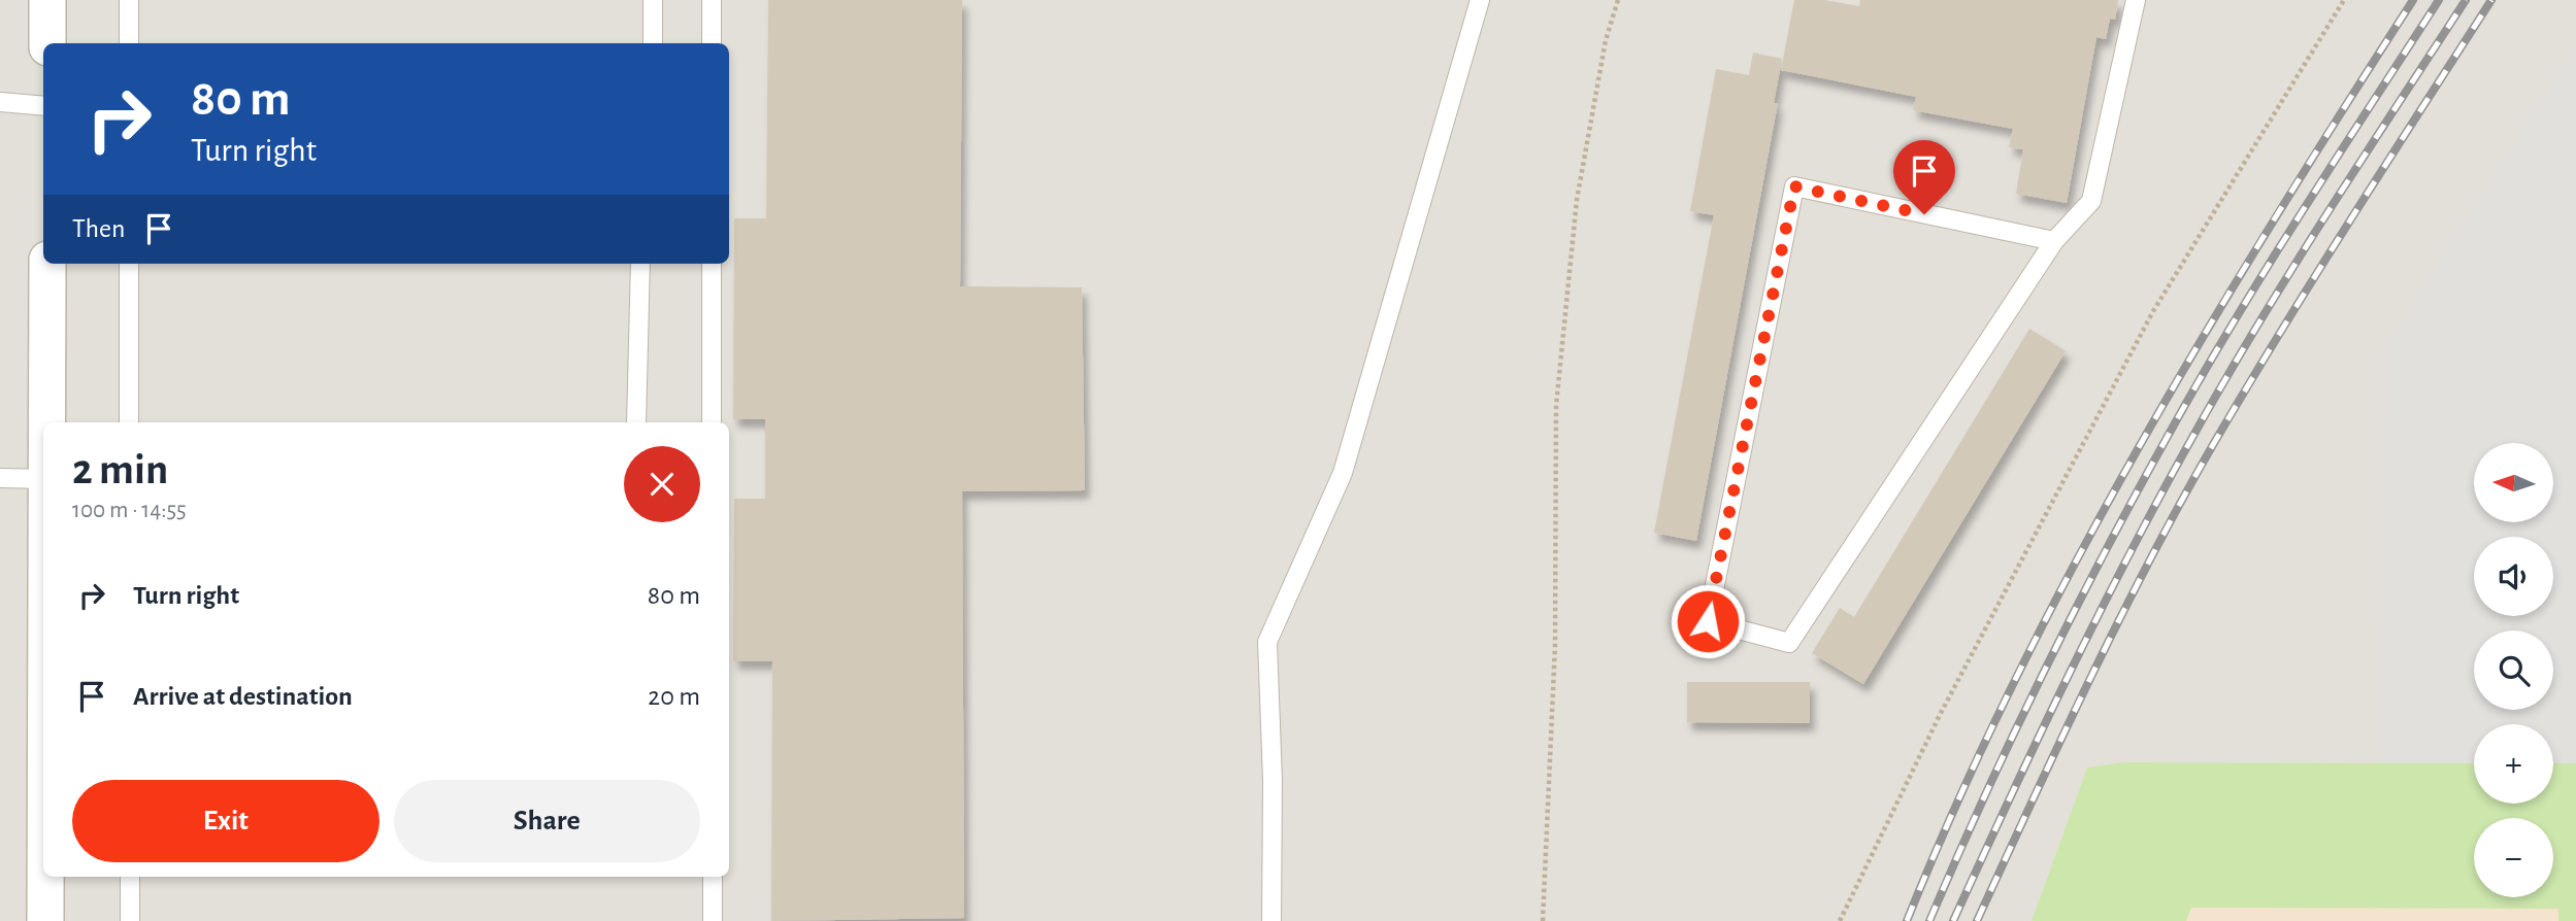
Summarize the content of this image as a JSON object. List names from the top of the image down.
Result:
{
  "north": "left",
  "page": {
    "turn": ["80 m", "Turn right"],
    "then": "Then",
    "heading": ["2 min", "100 m · 14:55"],
    "map_buttons": ["+", "−"],
    "list": [
      {
        "name": "Turn right",
        "value": "80 m"
      },
      {
        "name": "Arrive at destination",
        "value": "20 m"
      }
    ],
    "buttons": ["Exit", "Share"]
  }
}
